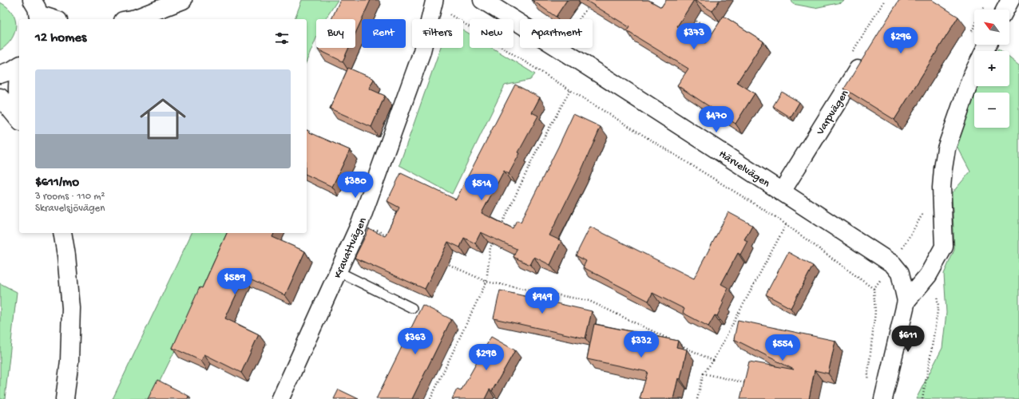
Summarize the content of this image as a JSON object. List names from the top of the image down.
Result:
{
  "streets": {
    "street": ["Varpvägen", "Härvelvägen", "Kravattvägen"]
  },
  "crossings": [
    ["Varpvägen", "Härvelvägen"]
  ],
  "north": "top left",
  "page": {
    "map_buttons": ["+", "−"],
    "chip": [
      "Buy",
      "Rent",
      "Filters",
      "New",
      "Apartment"
    ],
    "heading": "12 homes",
    "price": [
      "$373",
      "$296",
      "$470",
      "$380",
      "$514",
      "$589",
      "$949",
      "$611",
      "$363",
      "$332",
      "$554",
      "$298"
    ],
    "list": [
      {
        "name": "$611/mo",
        "note": "3 rooms · 110 m² · Skravelsjövägen"
      }
    ]
  }
}
